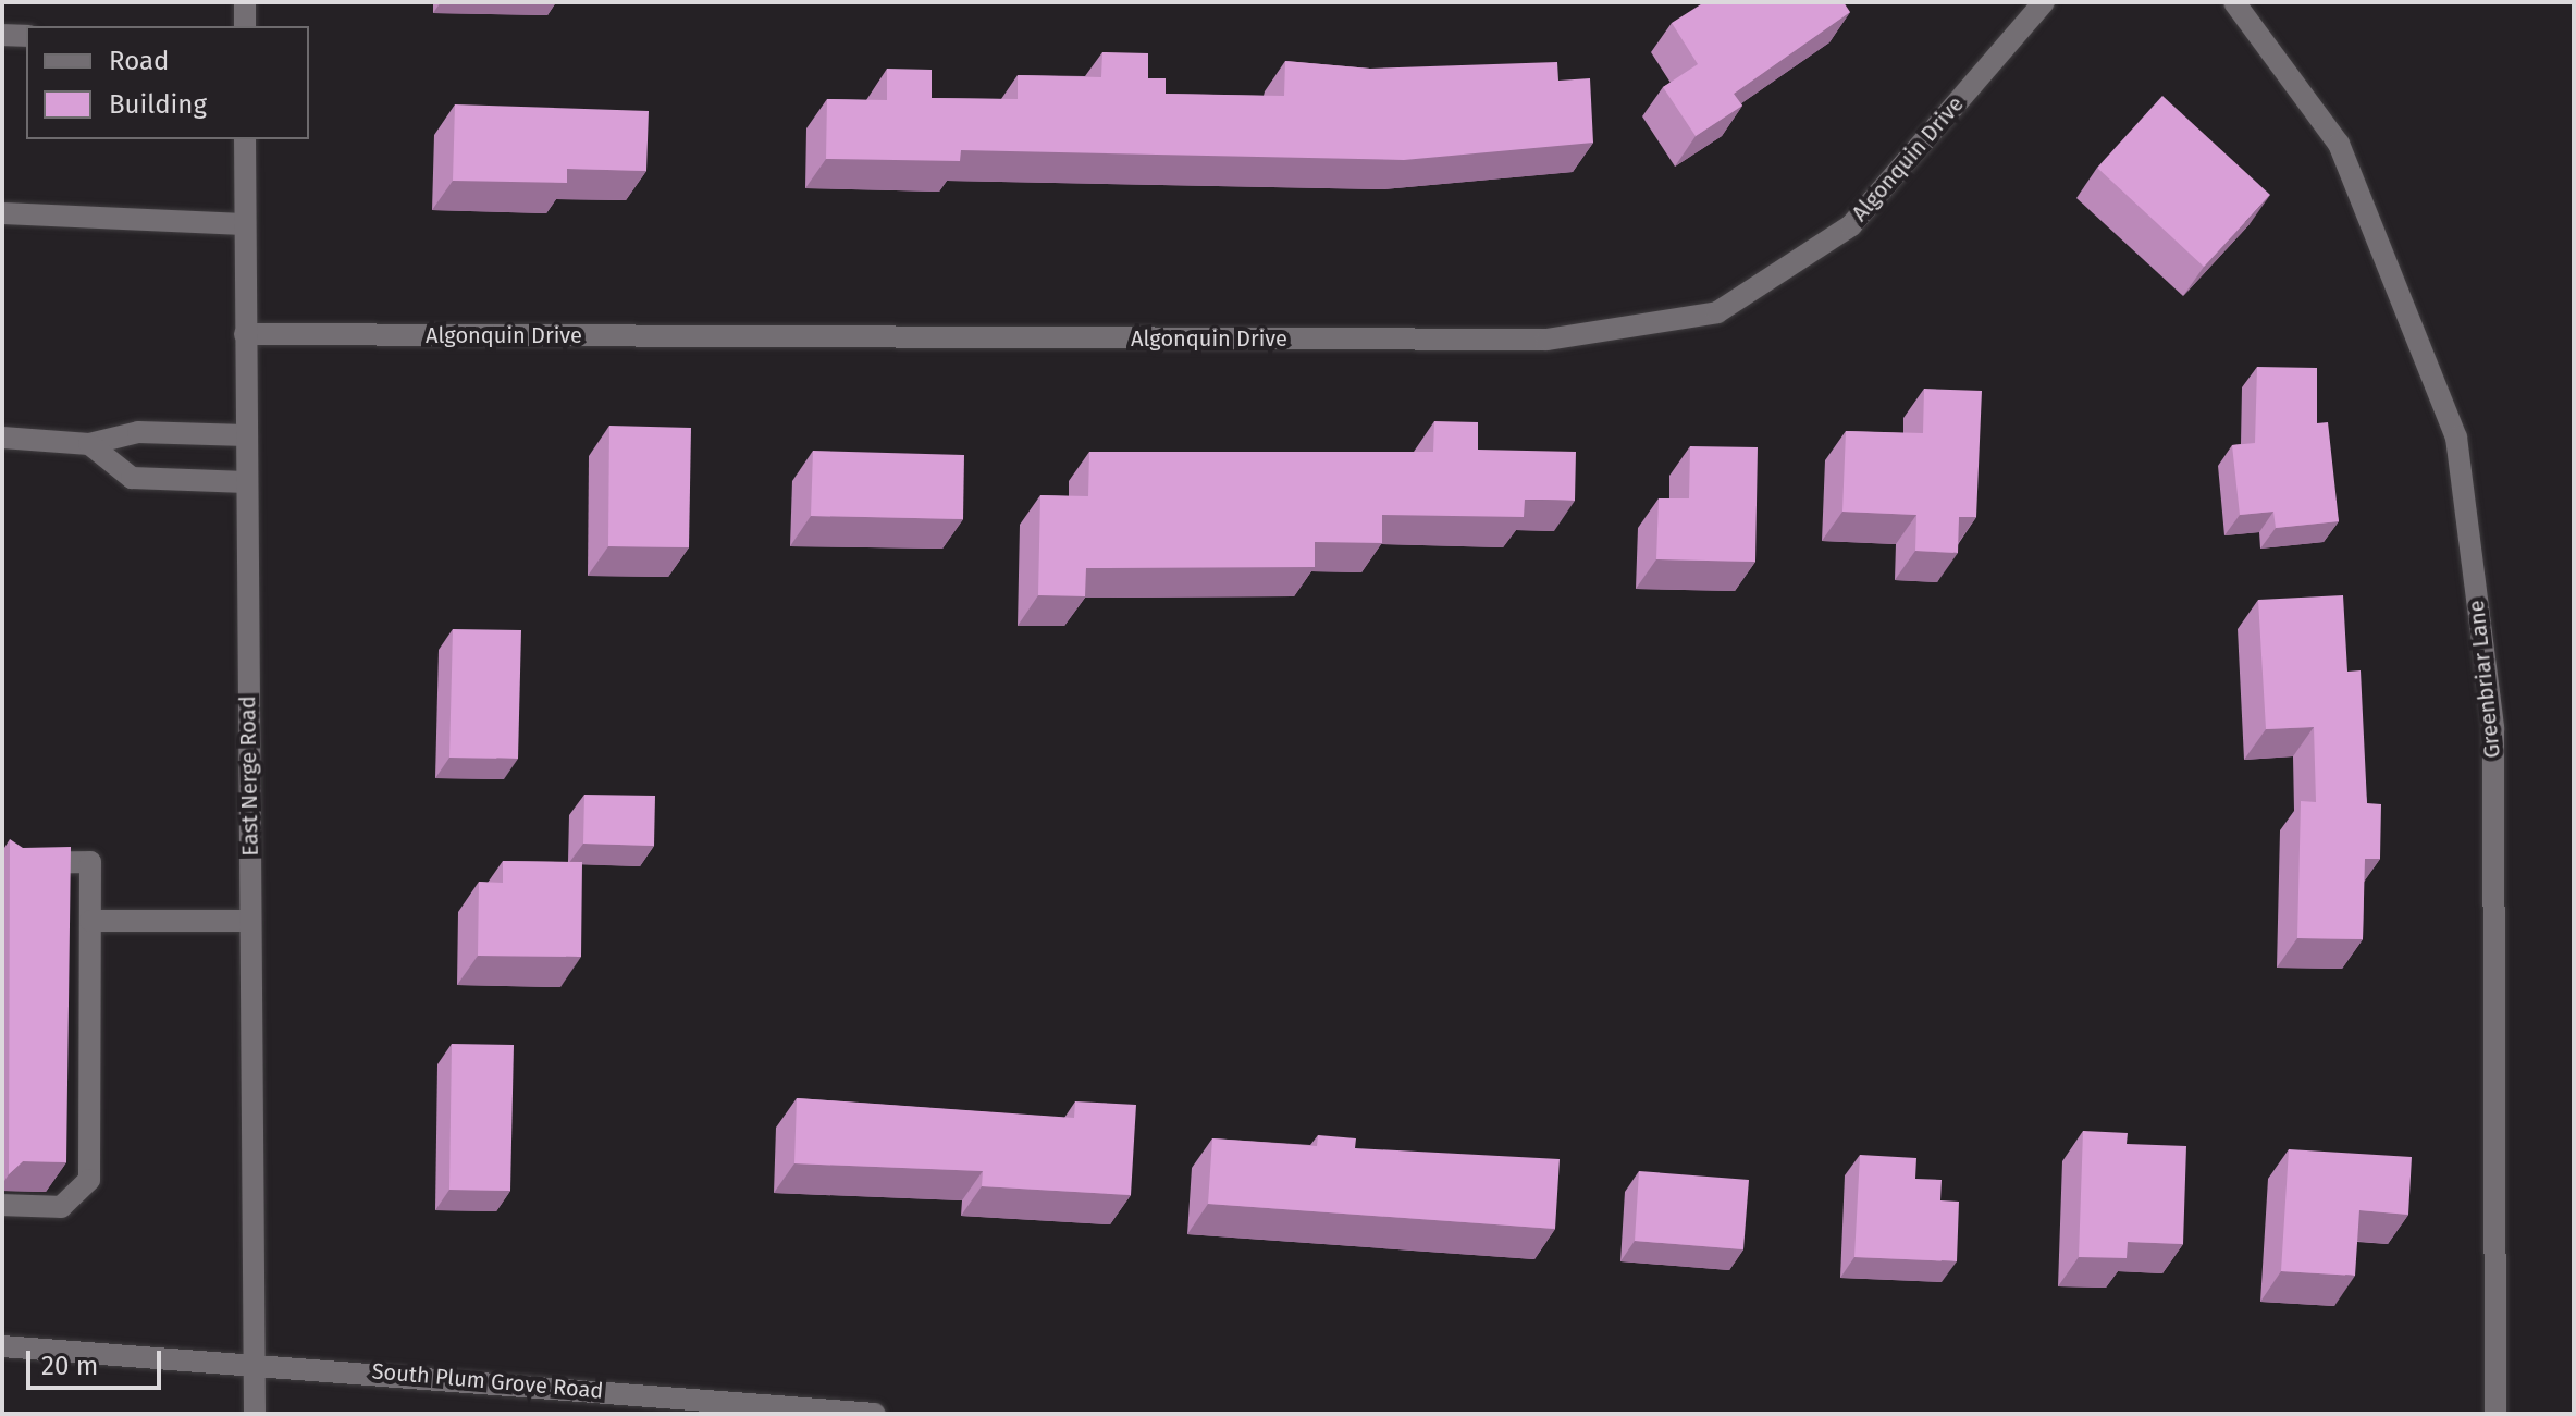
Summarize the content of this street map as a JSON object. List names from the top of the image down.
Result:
{
  "streets": {
    "street": [
      "Algonquin Drive",
      "Greenbriar Lane",
      "East Nerge Road",
      "South Plum Grove Road"
    ]
  },
  "crossings": [
    ["Algonquin Drive", "East Nerge Road"],
    ["East Nerge Road", "South Plum Grove Road"]
  ],
  "legend": ["Road", "Building"],
  "scale_bar": "20 m"
}
